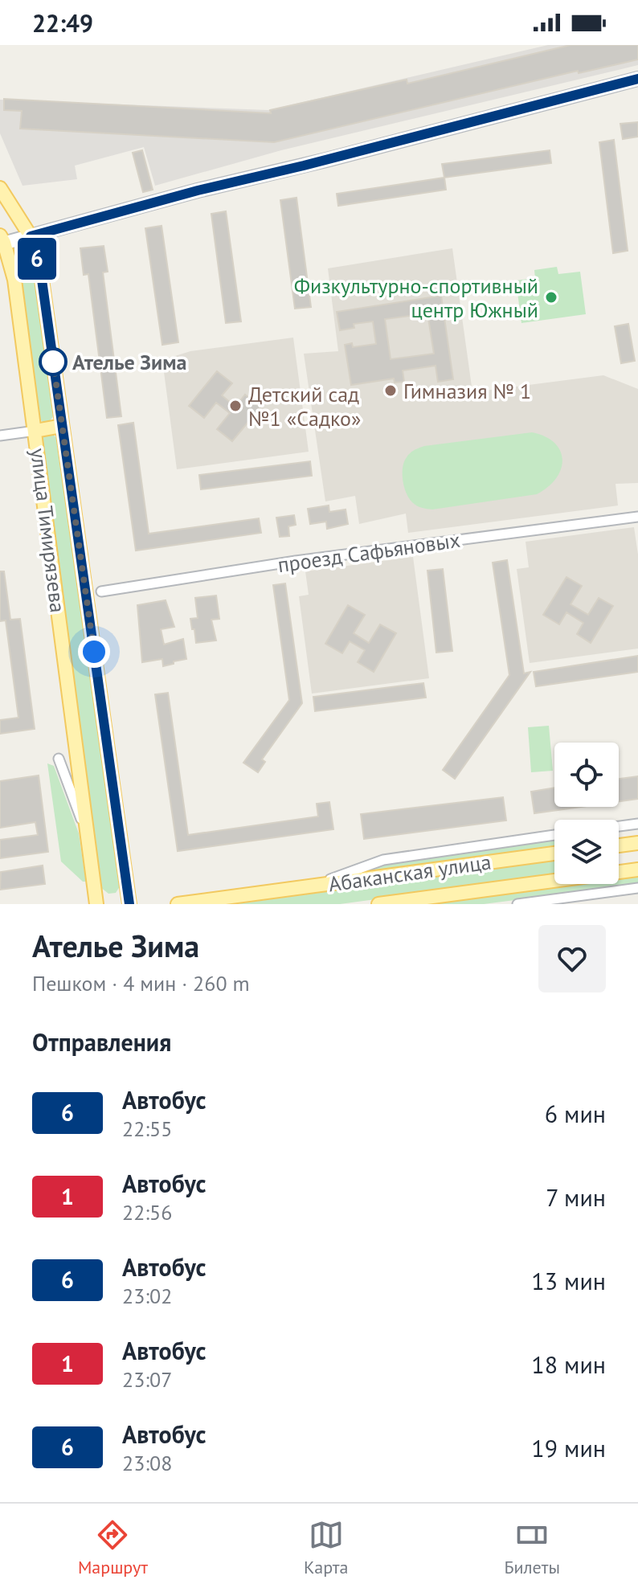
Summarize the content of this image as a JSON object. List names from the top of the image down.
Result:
{
  "streets": {
    "main road": ["улица Тимирязева", "Абаканская улица"],
    "street": ["проезд Сафьяновых"]
  },
  "places": [
    "Физкультурно-спортивный центр Южный",
    "Ателье Зима",
    "Гимназия № 1",
    "Детский сад №1 «Cадко»"
  ],
  "lines": ["bus line 6"],
  "page": {
    "status": "22:49",
    "on_map": "6",
    "heading": [
      ["Ателье Зима", "Пешком · 4 мин · 260 m"],
      "Отправления"
    ],
    "list": [
      {
        "mark": "6",
        "name": "Автобус",
        "note": "22:55",
        "value": "6 мин"
      },
      {
        "mark": "1",
        "name": "Автобус",
        "note": "22:56",
        "value": "7 мин"
      },
      {
        "mark": "6",
        "name": "Автобус",
        "note": "23:02",
        "value": "13 мин"
      },
      {
        "mark": "1",
        "name": "Автобус",
        "note": "23:07",
        "value": "18 мин"
      },
      {
        "mark": "6",
        "name": "Автобус",
        "note": "23:08",
        "value": "19 мин"
      }
    ],
    "tabs": ["Маршрут", "Карта", "Билеты"]
  }
}
